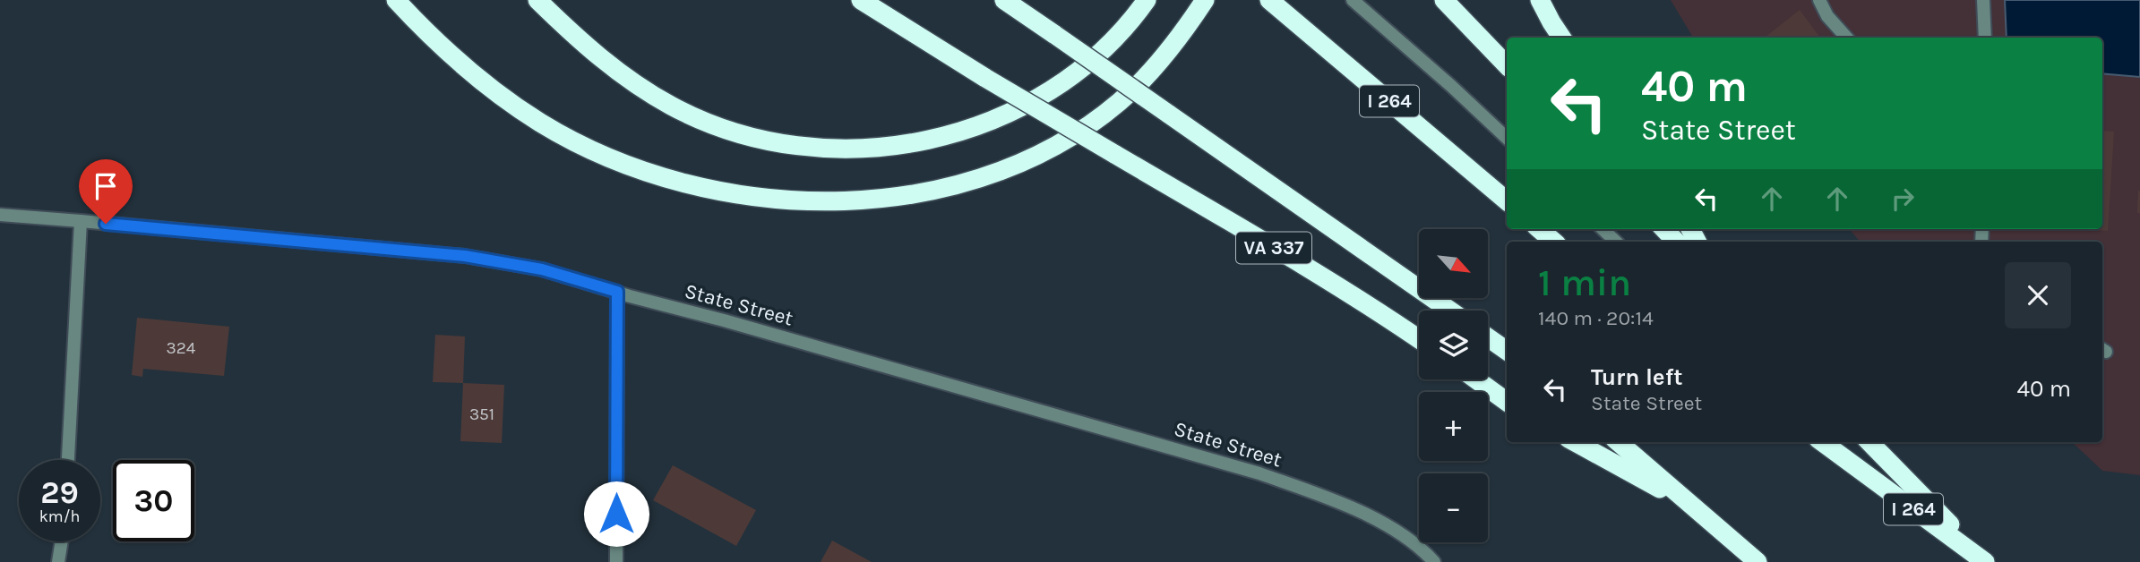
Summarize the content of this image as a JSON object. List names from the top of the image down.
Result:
{
  "streets": {
    "highway": ["I 264", "VA 337"],
    "street": ["State Street"]
  },
  "house_numbers": ["324", "351"],
  "north": "bottom right",
  "page": {
    "turn": ["40 m", "State Street"],
    "map_buttons": ["+", "−"],
    "heading": ["1 min", "140 m · 20:14"],
    "list": [
      {
        "name": "Turn left",
        "note": "State Street",
        "value": "40 m"
      }
    ],
    "speed": "29 km/h",
    "limit": "30"
  }
}
